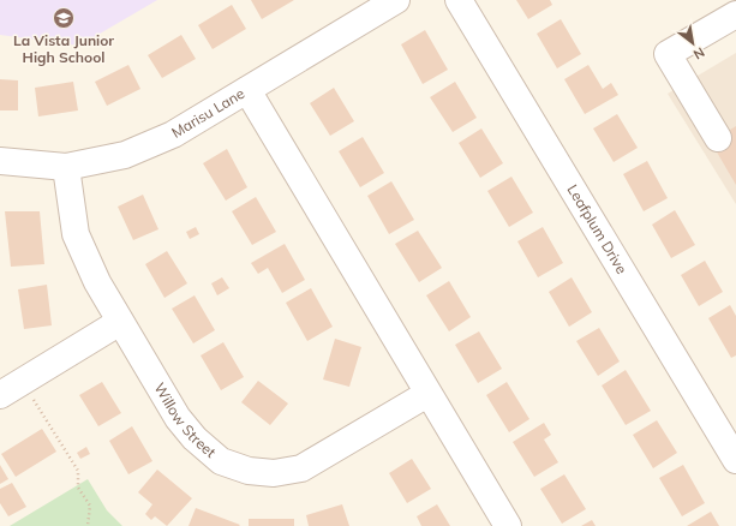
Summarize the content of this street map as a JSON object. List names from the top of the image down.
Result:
{
  "streets": {
    "street": ["Marisu Lane", "Leafplum Drive", "Willow Street"]
  },
  "crossings": [
    ["Marisu Lane", "Willow Street"]
  ],
  "places": {
    "school or university": ["La Vista Junior High School"]
  },
  "north": "bottom right"
}
